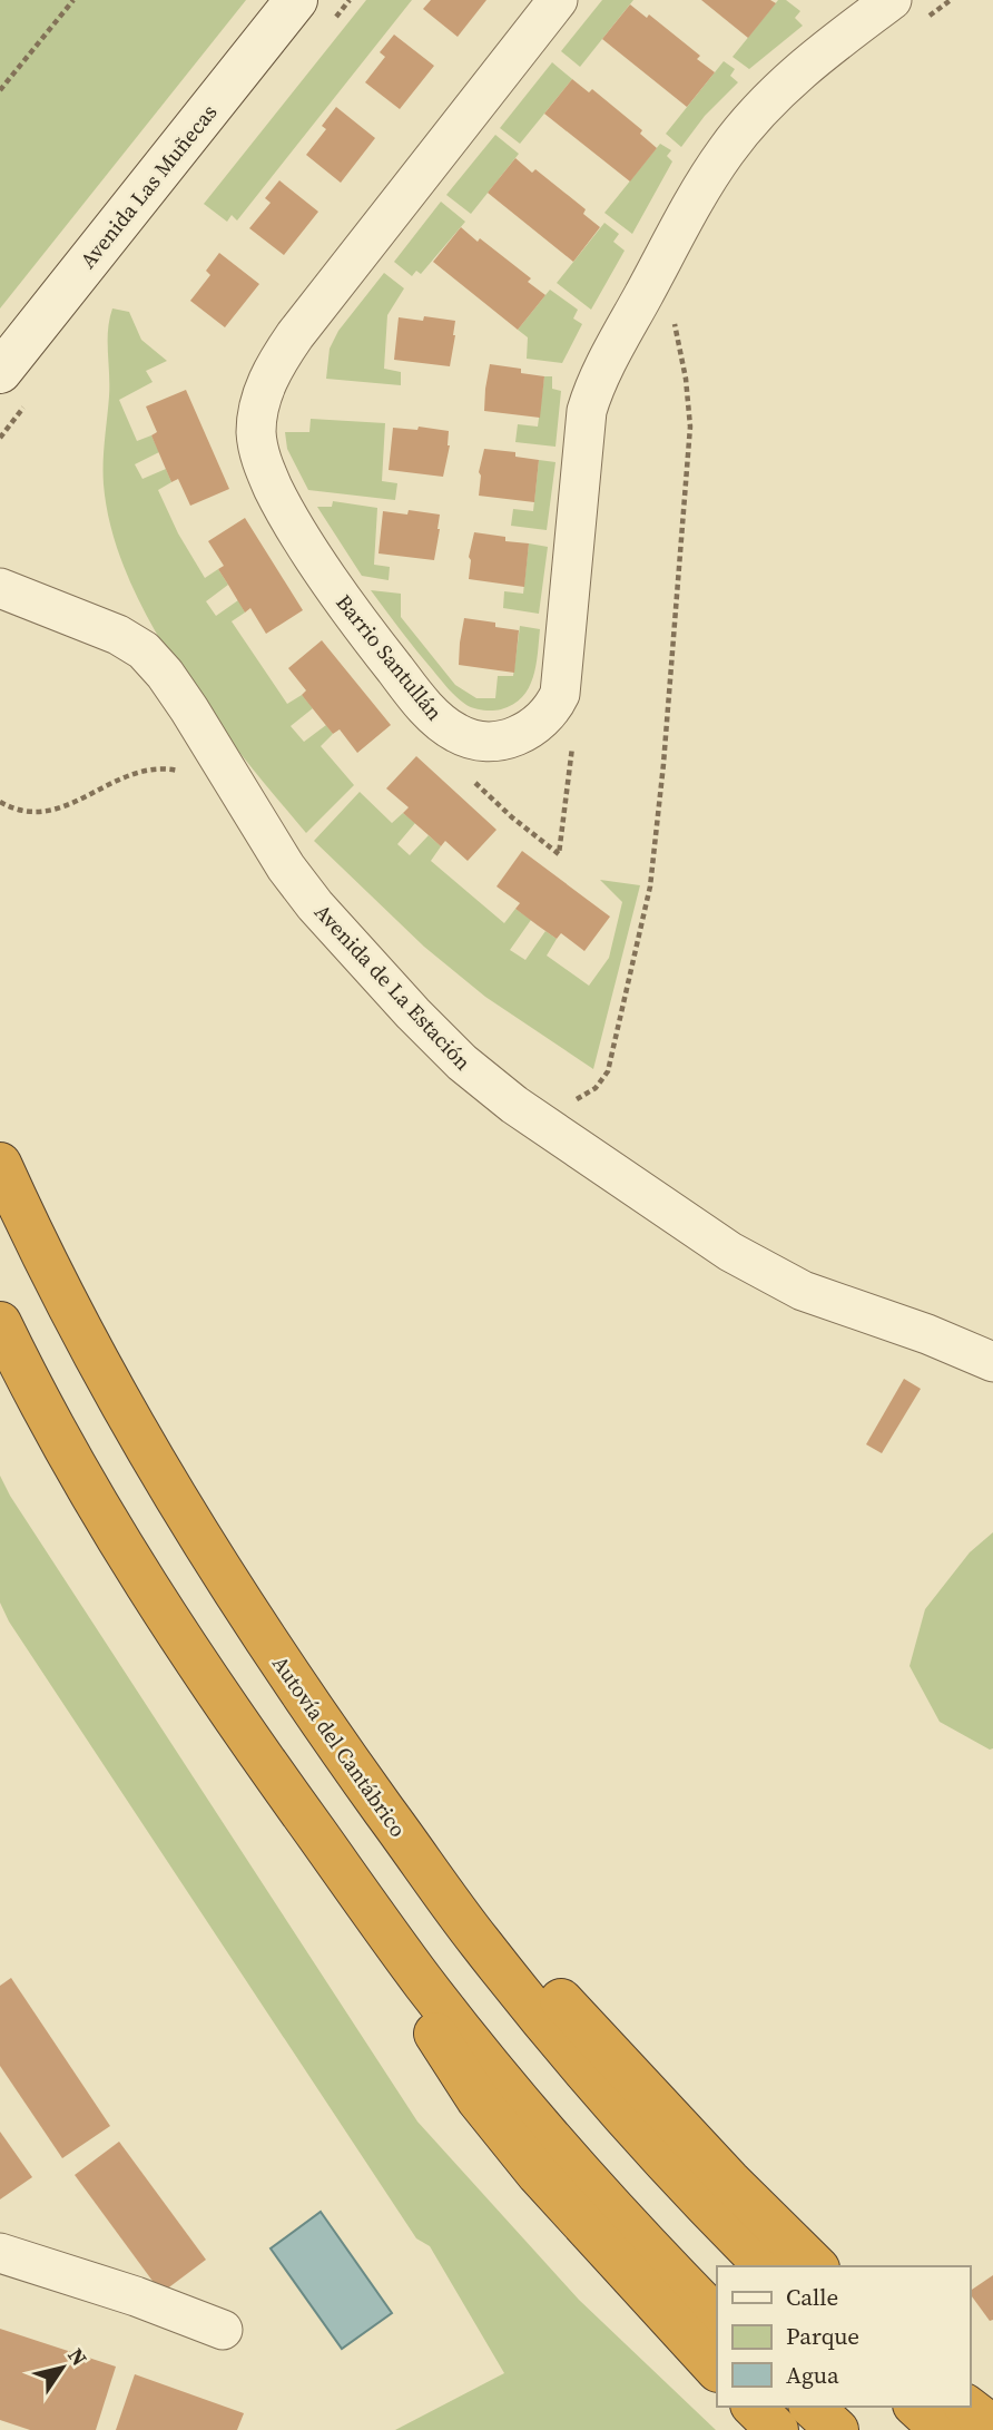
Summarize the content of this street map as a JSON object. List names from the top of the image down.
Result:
{
  "streets": {
    "highway": ["Autovía del Cantábrico"],
    "street": ["Avenida Las Muñecas", "Barrio Santullán", "Avenida de La Estación"]
  },
  "legend": ["Calle", "Parque", "Agua"],
  "north": "top right"
}
